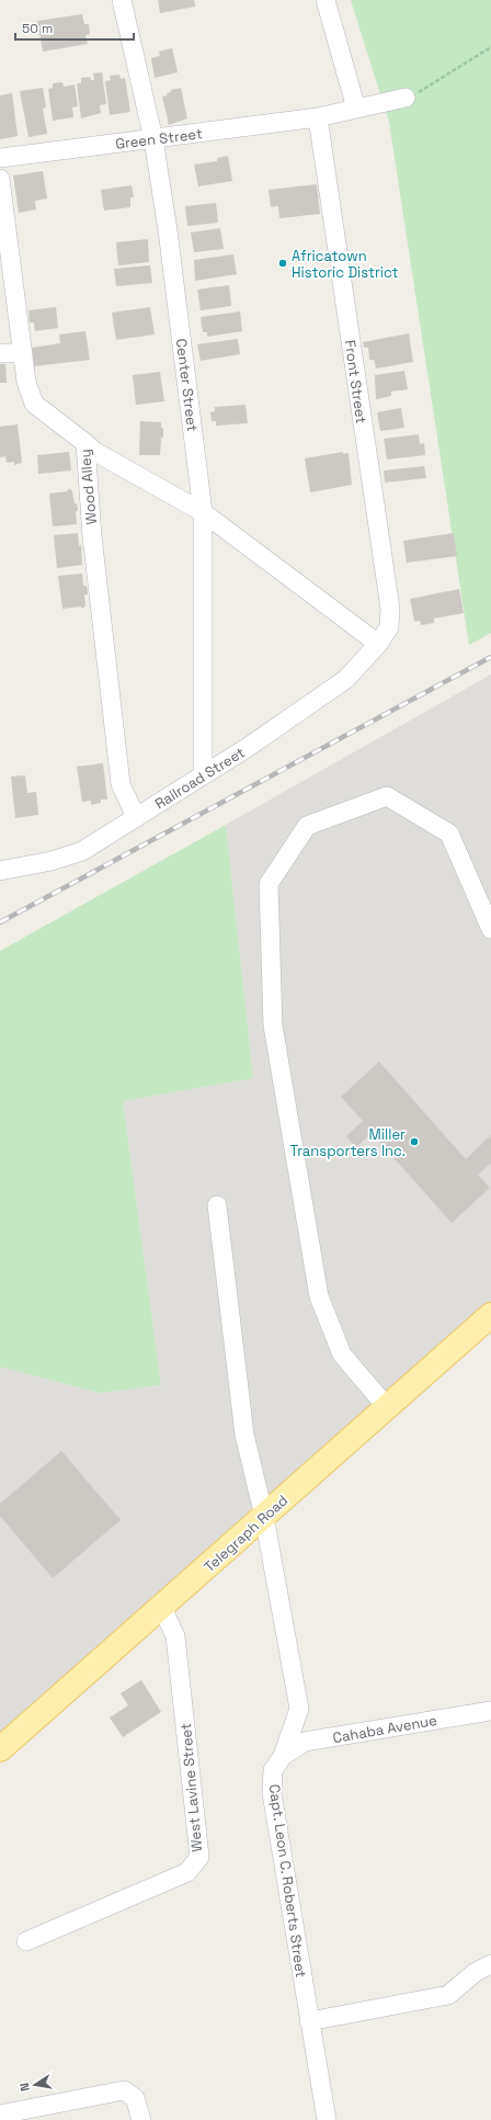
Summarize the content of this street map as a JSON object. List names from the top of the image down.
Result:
{
  "streets": {
    "main road": ["Telegraph Road"],
    "street": [
      "Green Street",
      "Front Street",
      "Center Street",
      "Wood Alley",
      "Railroad Street",
      "Cahaba Avenue",
      "West Lavine Street",
      "Capt. Leon C. Roberts Street"
    ]
  },
  "crossings": [
    ["Green Street", "Front Street"],
    ["Green Street", "Center Street"],
    ["Front Street", "Railroad Street"],
    ["Center Street", "Railroad Street"],
    ["Wood Alley", "Railroad Street"],
    ["Telegraph Road", "West Lavine Street"],
    ["Telegraph Road", "Capt. Leon C. Roberts Street"],
    ["Cahaba Avenue", "Capt. Leon C. Roberts Street"]
  ],
  "places": ["Africatown Historic District", "Miller Transporters Inc."],
  "scale_bar": "50 m",
  "north": "left"
}
